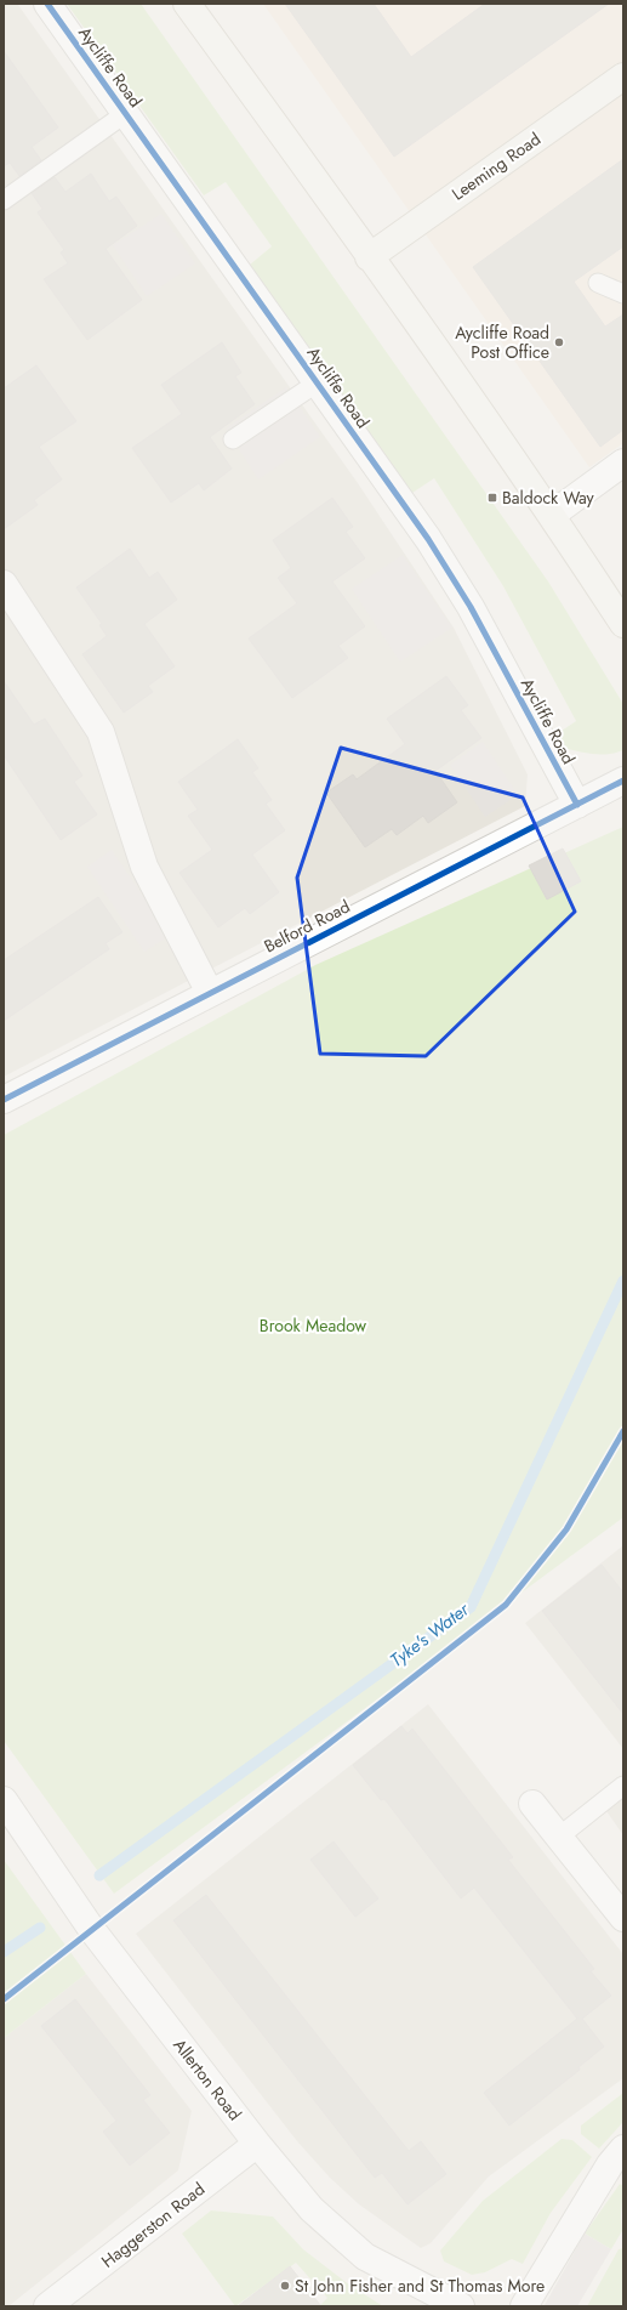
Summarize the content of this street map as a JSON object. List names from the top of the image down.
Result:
{
  "streets": {
    "street": [
      "Aycliffe Road",
      "Leeming Road",
      "Belford Road",
      "Allerton Road",
      "Haggerston Road"
    ]
  },
  "crossings": [
    ["Aycliffe Road", "Belford Road"],
    ["Allerton Road", "Haggerston Road"]
  ],
  "water": ["Tyke's Water"],
  "parks": ["Brook Meadow"],
  "places": {
    "other": ["Aycliffe Road Post Office", "St John Fisher and St Thomas More"],
    "transit": ["Baldock Way"]
  }
}
